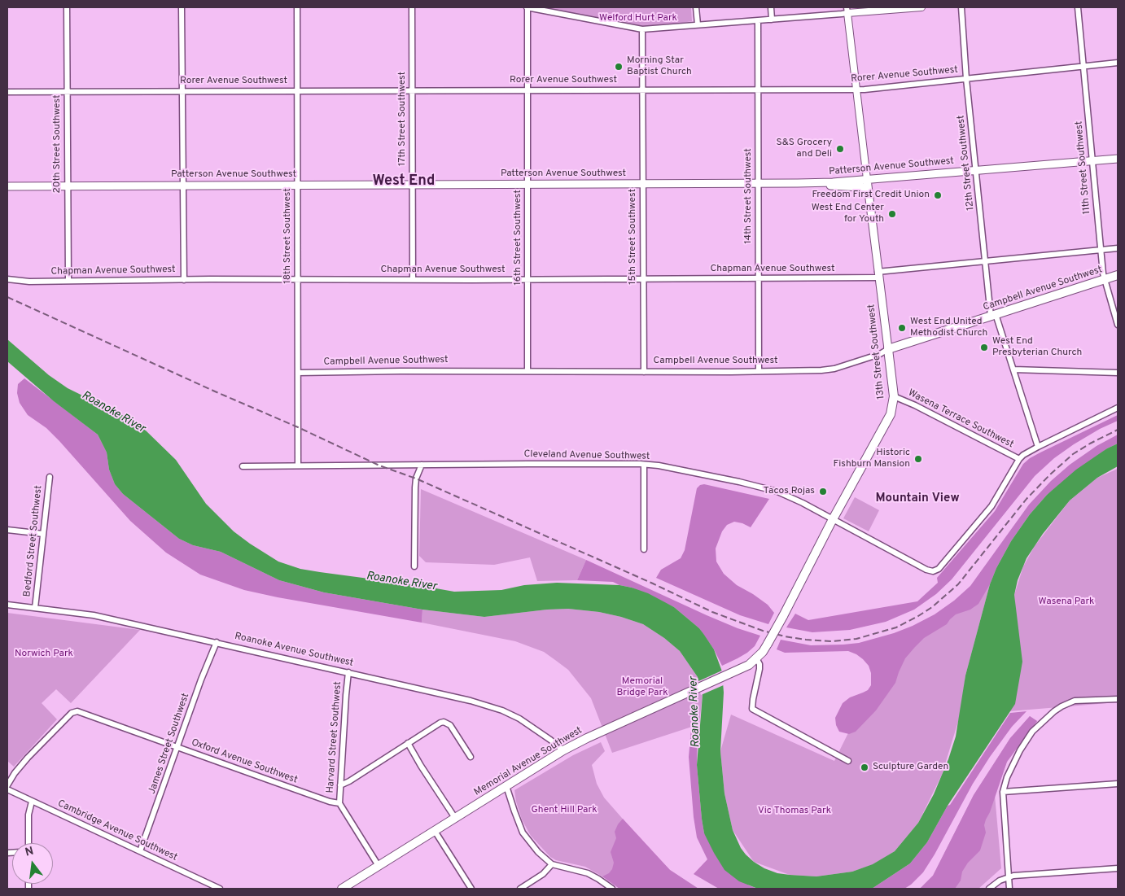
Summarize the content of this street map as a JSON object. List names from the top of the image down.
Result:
{
  "streets": {
    "main road": [
      "Patterson Avenue Southwest",
      "Campbell Avenue Southwest",
      "13th Street Southwest",
      "Memorial Avenue Southwest"
    ],
    "street": [
      "Rorer Avenue Southwest",
      "17th Street Southwest",
      "20th Street Southwest",
      "12th Street Southwest",
      "11th Street Southwest",
      "14th Street Southwest",
      "18th Street Southwest",
      "15th Street Southwest",
      "16th Street Southwest",
      "Chapman Avenue Southwest",
      "Wasena Terrace Southwest",
      "Cleveland Avenue Southwest",
      "Bedford Street Southwest",
      "Roanoke Avenue Southwest",
      "Harvard Street Southwest",
      "James Street Southwest",
      "Oxford Avenue Southwest",
      "Cambridge Avenue Southwest"
    ]
  },
  "crossings": [
    ["Rorer Avenue Southwest", "17th Street Southwest"],
    ["Rorer Avenue Southwest", "20th Street Southwest"],
    ["Rorer Avenue Southwest", "12th Street Southwest"],
    ["Rorer Avenue Southwest", "11th Street Southwest"],
    ["Rorer Avenue Southwest", "14th Street Southwest"],
    ["Rorer Avenue Southwest", "18th Street Southwest"],
    ["Rorer Avenue Southwest", "15th Street Southwest"],
    ["Rorer Avenue Southwest", "16th Street Southwest"],
    ["Rorer Avenue Southwest", "13th Street Southwest"],
    ["17th Street Southwest", "Patterson Avenue Southwest"],
    ["17th Street Southwest", "Chapman Avenue Southwest"],
    ["20th Street Southwest", "Patterson Avenue Southwest"],
    ["20th Street Southwest", "Chapman Avenue Southwest"],
    ["12th Street Southwest", "Patterson Avenue Southwest"],
    ["12th Street Southwest", "Chapman Avenue Southwest"],
    ["12th Street Southwest", "Campbell Avenue Southwest"],
    ["Patterson Avenue Southwest", "11th Street Southwest"],
    ["Patterson Avenue Southwest", "14th Street Southwest"],
    ["Patterson Avenue Southwest", "18th Street Southwest"],
    ["Patterson Avenue Southwest", "15th Street Southwest"],
    ["Patterson Avenue Southwest", "16th Street Southwest"],
    ["Patterson Avenue Southwest", "13th Street Southwest"],
    ["11th Street Southwest", "Chapman Avenue Southwest"],
    ["11th Street Southwest", "Campbell Avenue Southwest"],
    ["14th Street Southwest", "Chapman Avenue Southwest"],
    ["14th Street Southwest", "Campbell Avenue Southwest"],
    ["18th Street Southwest", "Chapman Avenue Southwest"],
    ["18th Street Southwest", "Campbell Avenue Southwest"],
    ["18th Street Southwest", "Cleveland Avenue Southwest"],
    ["15th Street Southwest", "Chapman Avenue Southwest"],
    ["15th Street Southwest", "Campbell Avenue Southwest"],
    ["16th Street Southwest", "Chapman Avenue Southwest"],
    ["16th Street Southwest", "Campbell Avenue Southwest"],
    ["Chapman Avenue Southwest", "13th Street Southwest"],
    ["Campbell Avenue Southwest", "13th Street Southwest"],
    ["13th Street Southwest", "Wasena Terrace Southwest"],
    ["13th Street Southwest", "Cleveland Avenue Southwest"],
    ["13th Street Southwest", "Memorial Avenue Southwest"],
    ["Wasena Terrace Southwest", "Cleveland Avenue Southwest"],
    ["Bedford Street Southwest", "Roanoke Avenue Southwest"],
    ["Roanoke Avenue Southwest", "Harvard Street Southwest"],
    ["Roanoke Avenue Southwest", "James Street Southwest"],
    ["Roanoke Avenue Southwest", "Memorial Avenue Southwest"],
    ["Harvard Street Southwest", "Oxford Avenue Southwest"],
    ["James Street Southwest", "Oxford Avenue Southwest"],
    ["James Street Southwest", "Cambridge Avenue Southwest"]
  ],
  "districts": ["West End", "Mountain View"],
  "water": ["Roanoke River"],
  "parks": [
    "Welford Hurt Park",
    "Wasena Park",
    "Norwich Park",
    "Memorial Bridge Park",
    "Ghent Hill Park",
    "Vic Thomas Park"
  ],
  "places": [
    "Morning Star Baptist Church",
    "S&S Grocery and Deli",
    "Freedom First Credit Union",
    "West End Center for Youth",
    "West End United Methodist Church",
    "West End Presbyterian Church",
    "Historic Fishburn Mansion",
    "Tacos Rojas",
    "Sculpture Garden"
  ],
  "north": "top"
}
